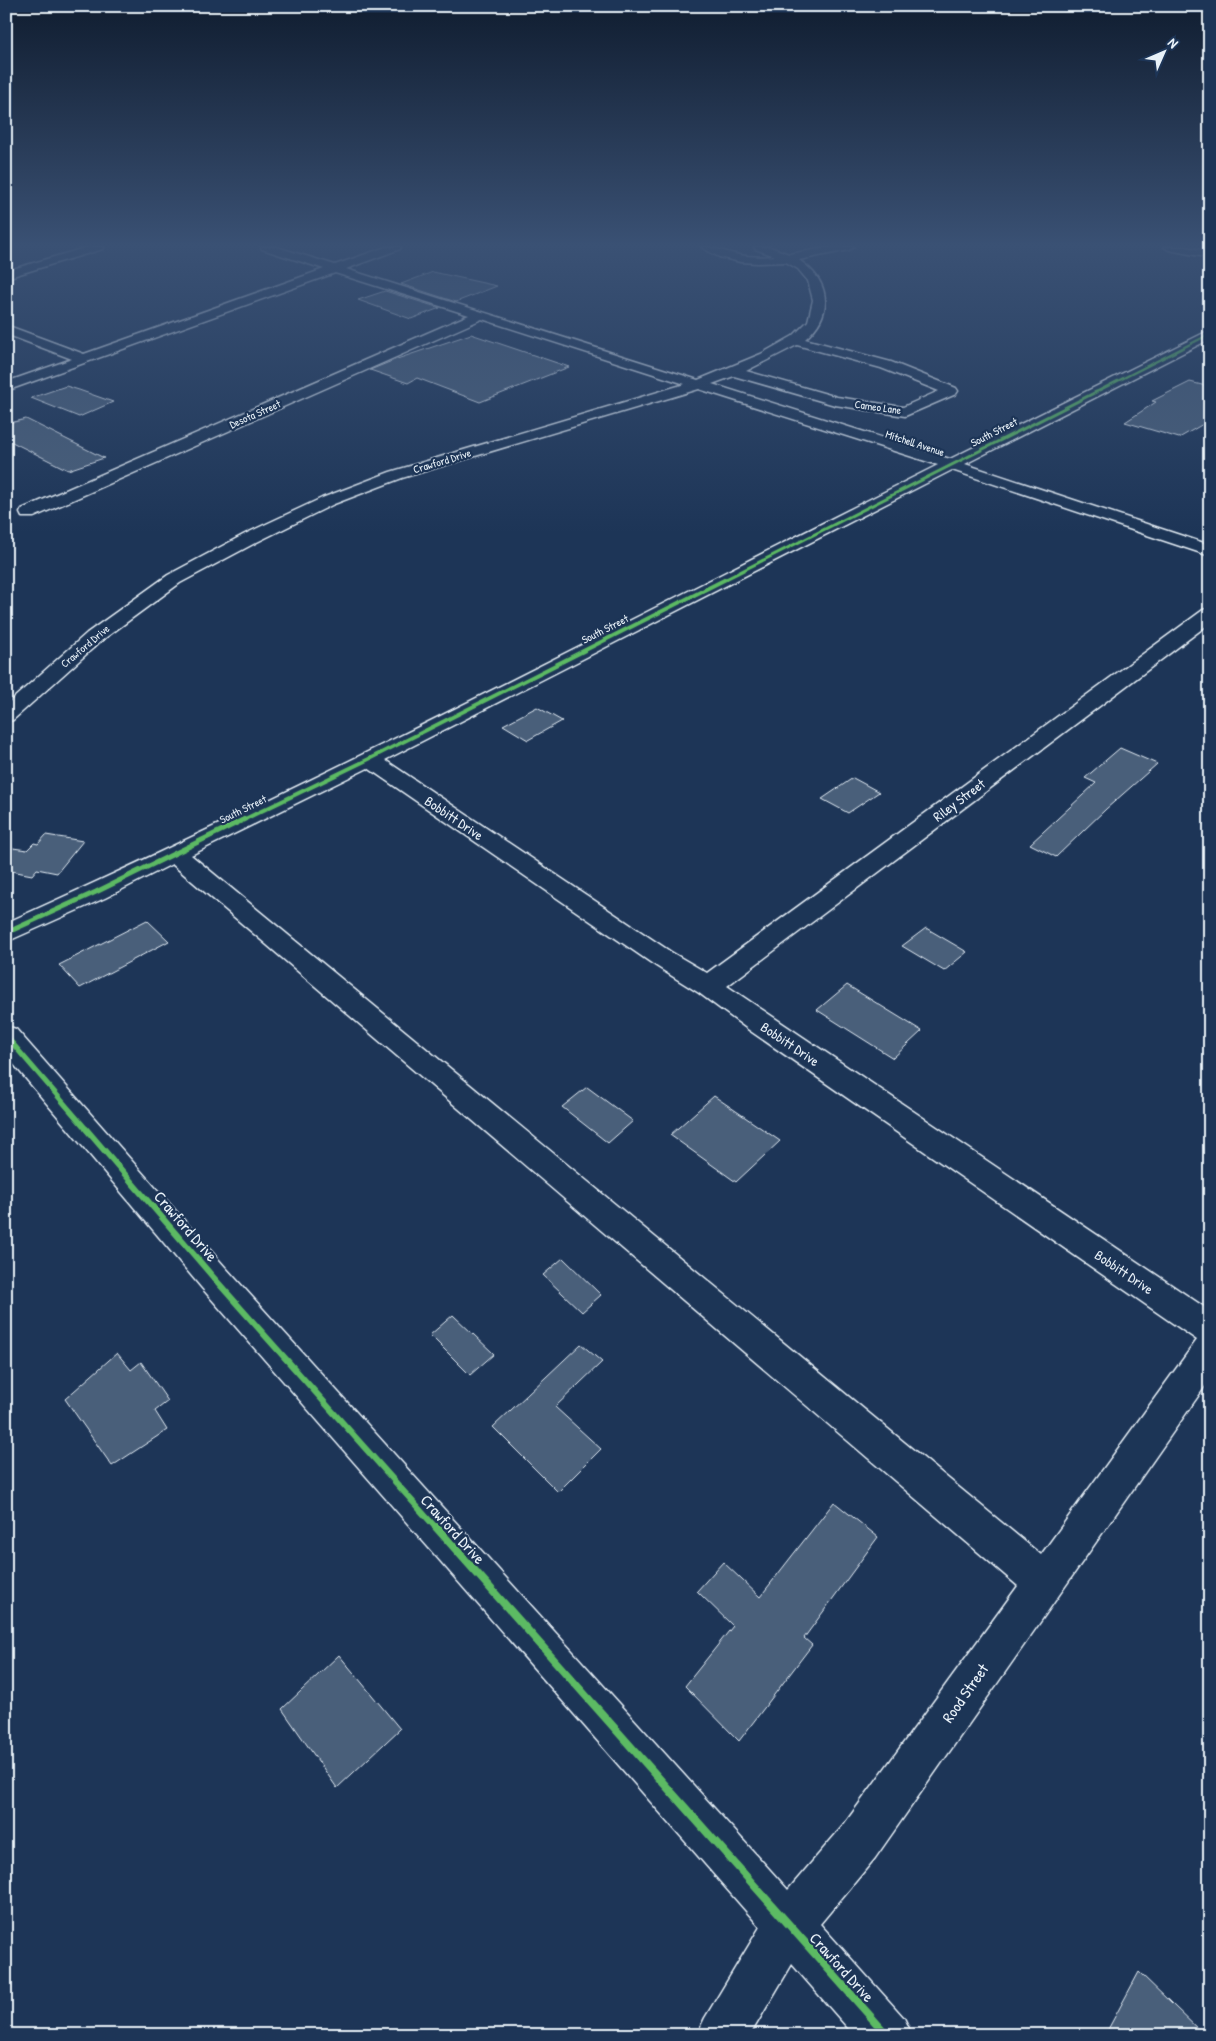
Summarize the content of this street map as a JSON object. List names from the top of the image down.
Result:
{
  "streets": {
    "street": [
      "Cameo Lane",
      "Desota Street",
      "South Street",
      "Mitchell Avenue",
      "Crawford Drive",
      "Riley Street",
      "Bobbitt Drive",
      "Rood Street"
    ]
  },
  "crossings": [
    ["Cameo Lane", "Crawford Drive"],
    ["South Street", "Mitchell Avenue"],
    ["South Street", "Bobbitt Drive"],
    ["Mitchell Avenue", "Crawford Drive"],
    ["Crawford Drive", "Rood Street"],
    ["Riley Street", "Bobbitt Drive"]
  ],
  "north": "top right"
}
